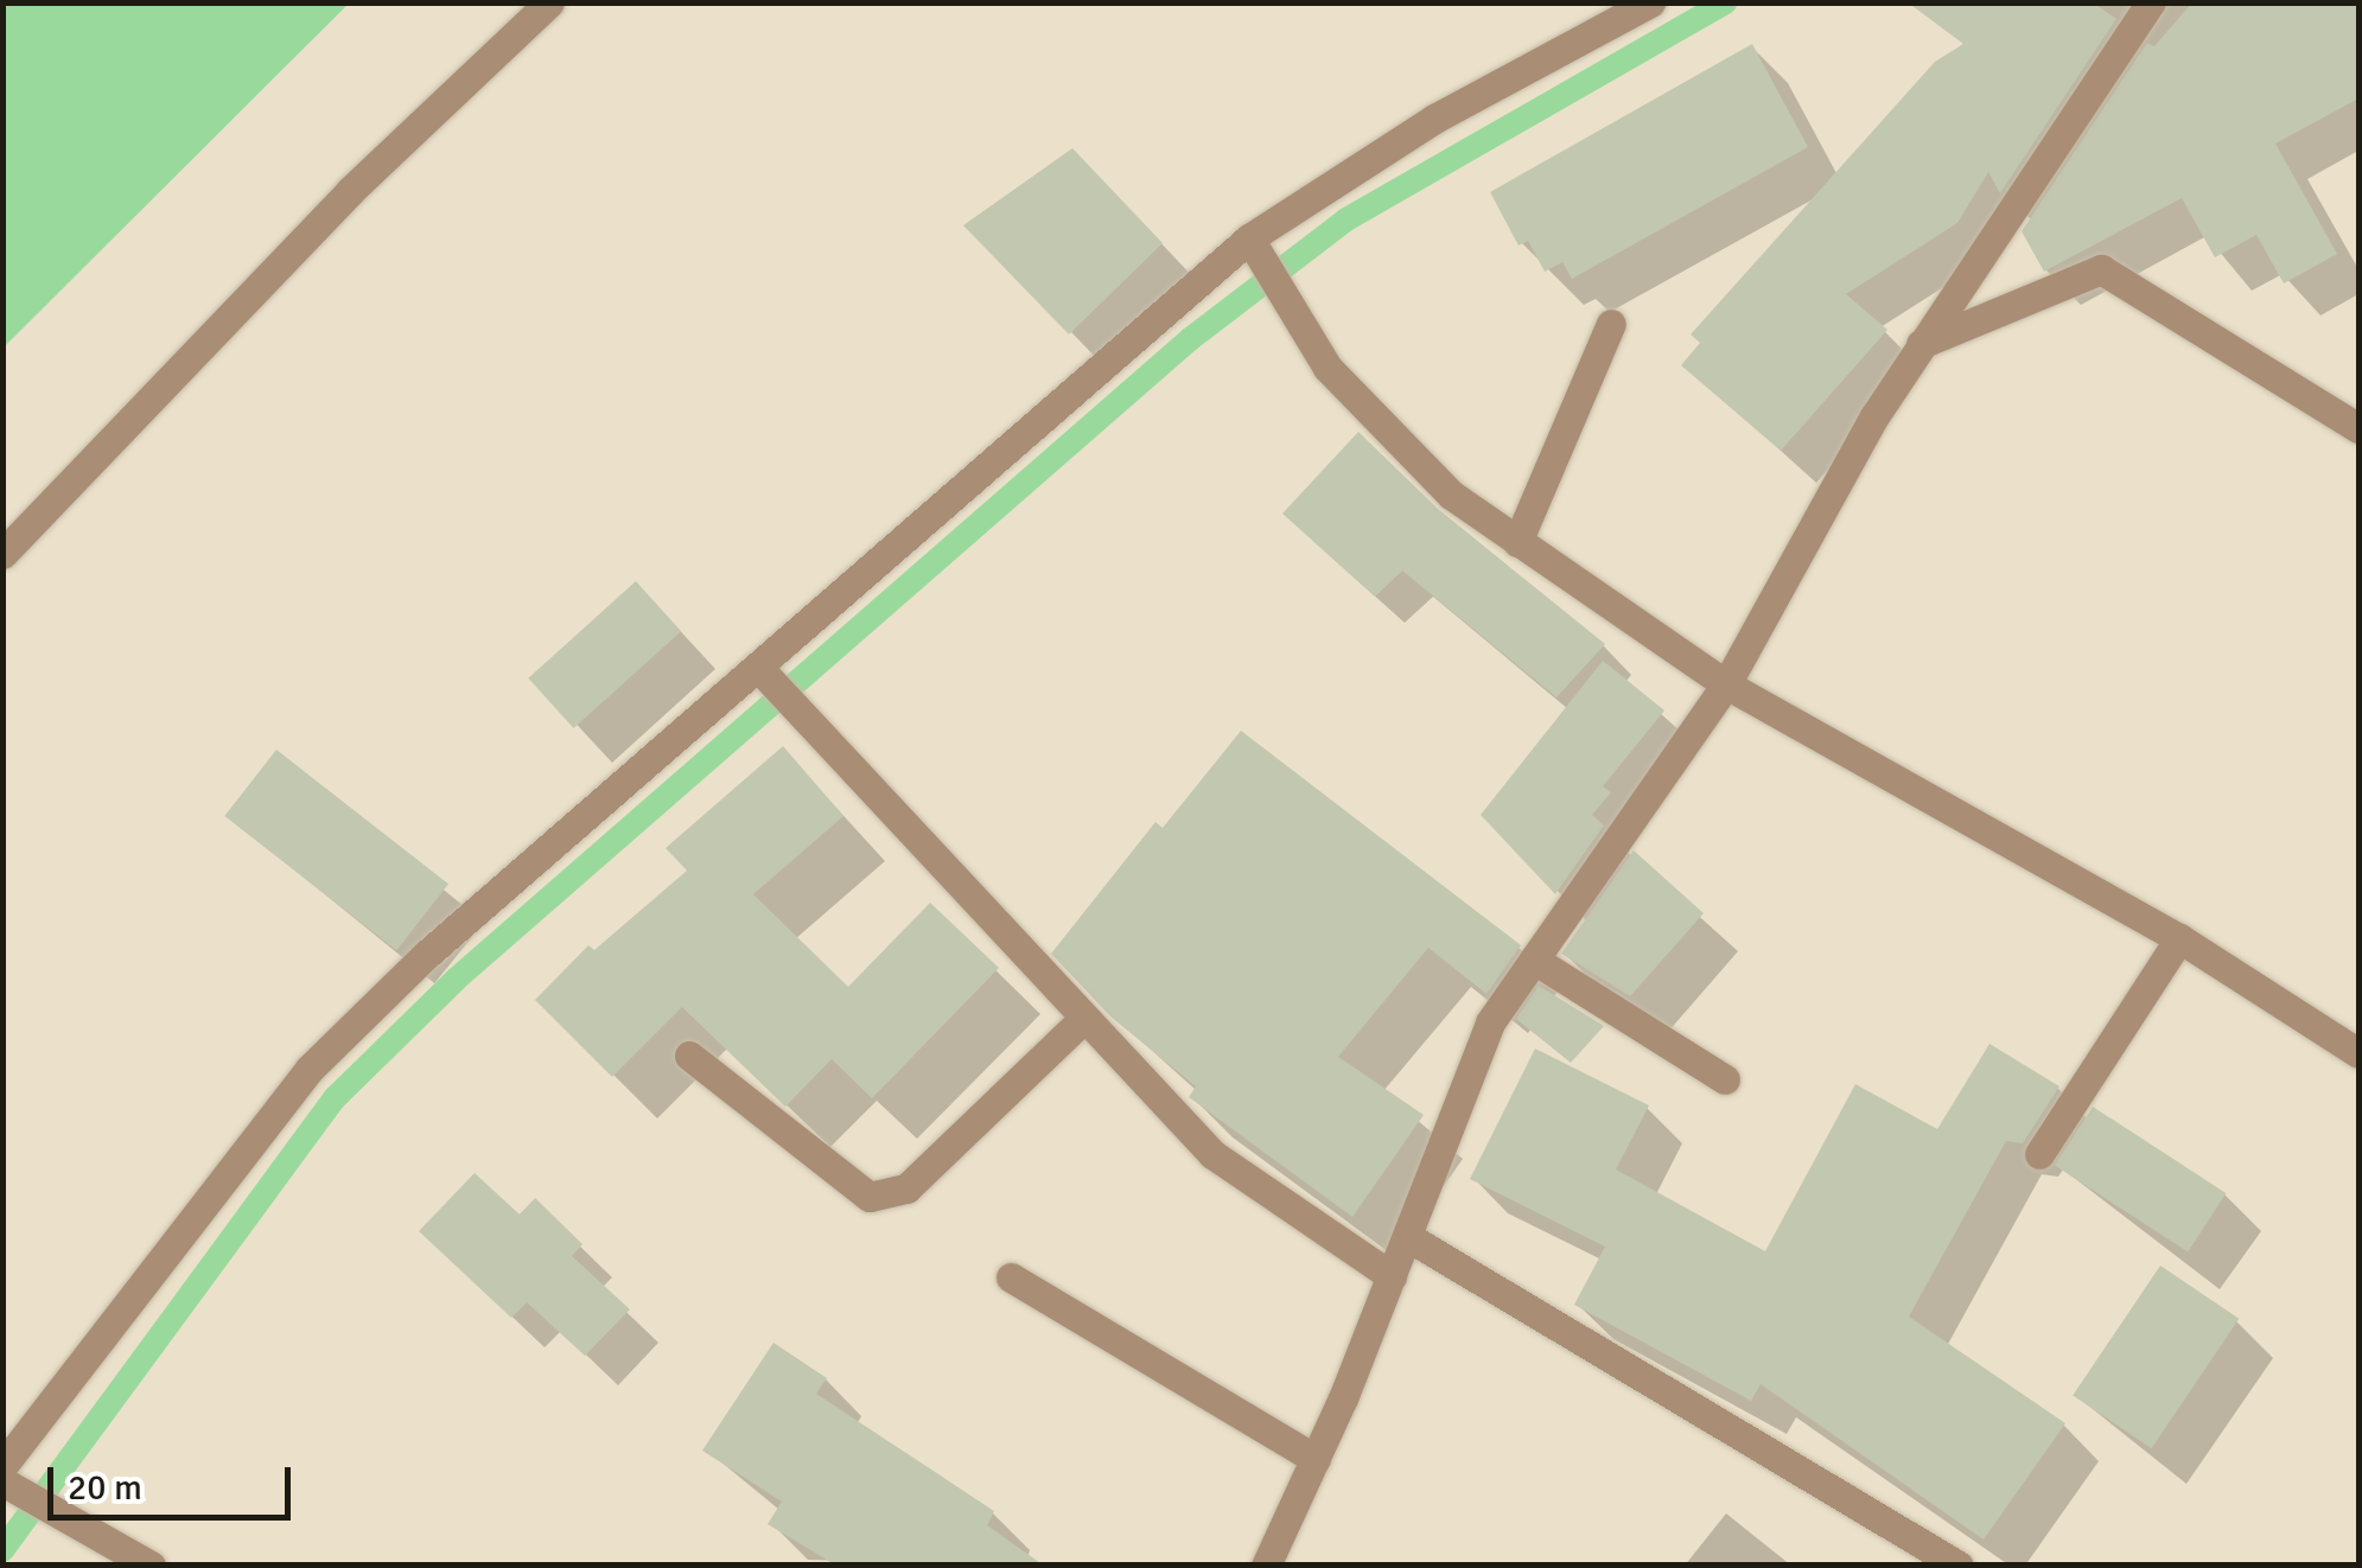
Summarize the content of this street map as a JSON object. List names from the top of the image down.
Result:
{
  "scale_bar": "20 m"
}
